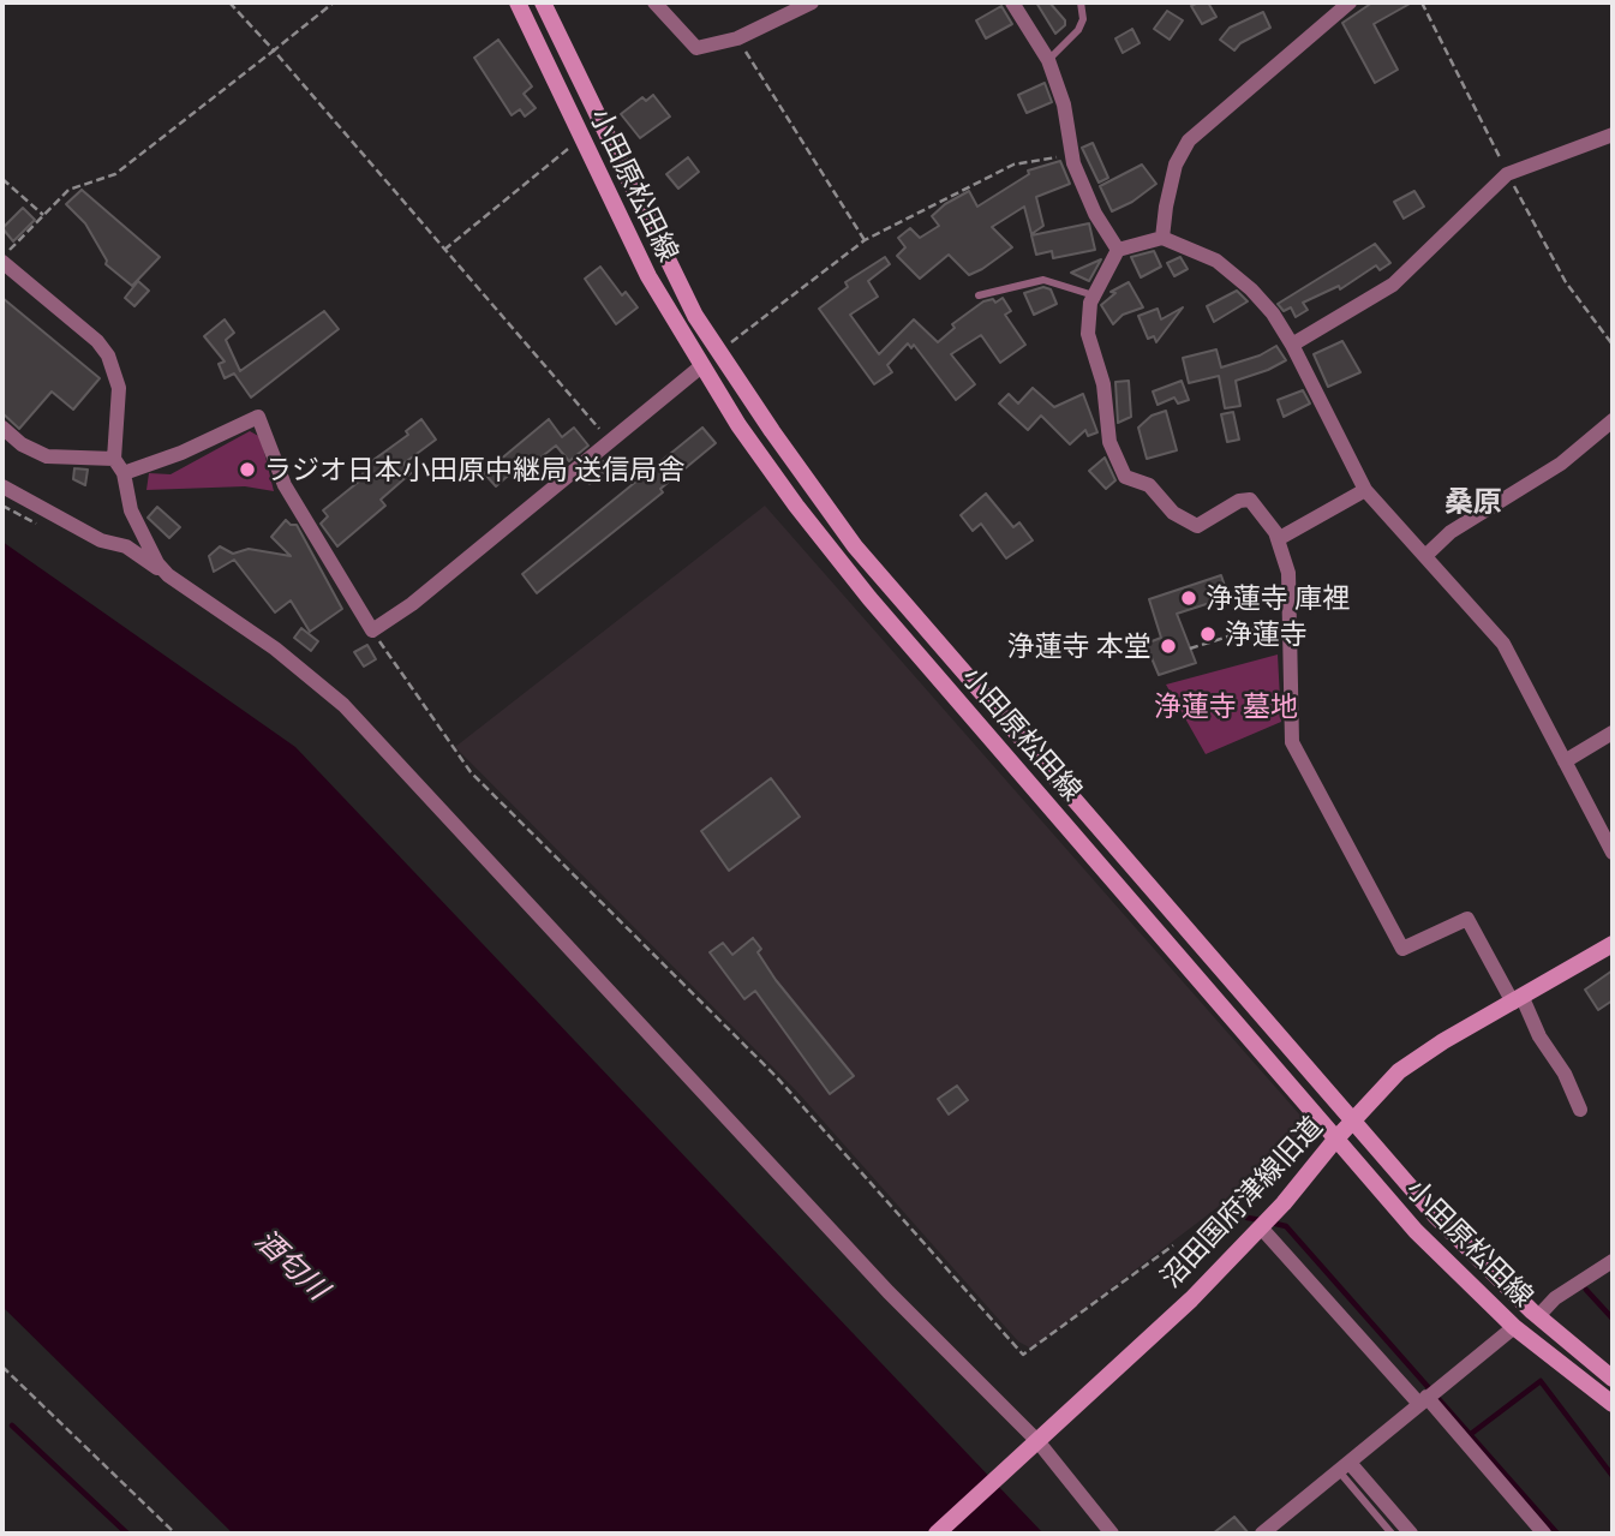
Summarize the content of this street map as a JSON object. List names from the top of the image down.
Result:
{
  "streets": {
    "main road": ["小田原松田線", "沼田国府津線旧道"]
  },
  "crossings": [
    ["小田原松田線", "沼田国府津線旧道"]
  ],
  "districts": ["桑原"],
  "water": ["酒匂川"],
  "parks": ["浄蓮寺 墓地"],
  "places": [
    "ラジオ日本小田原中継局 送信局舎",
    "浄蓮寺 庫裡",
    "浄蓮寺",
    "浄蓮寺 本堂"
  ]
}
